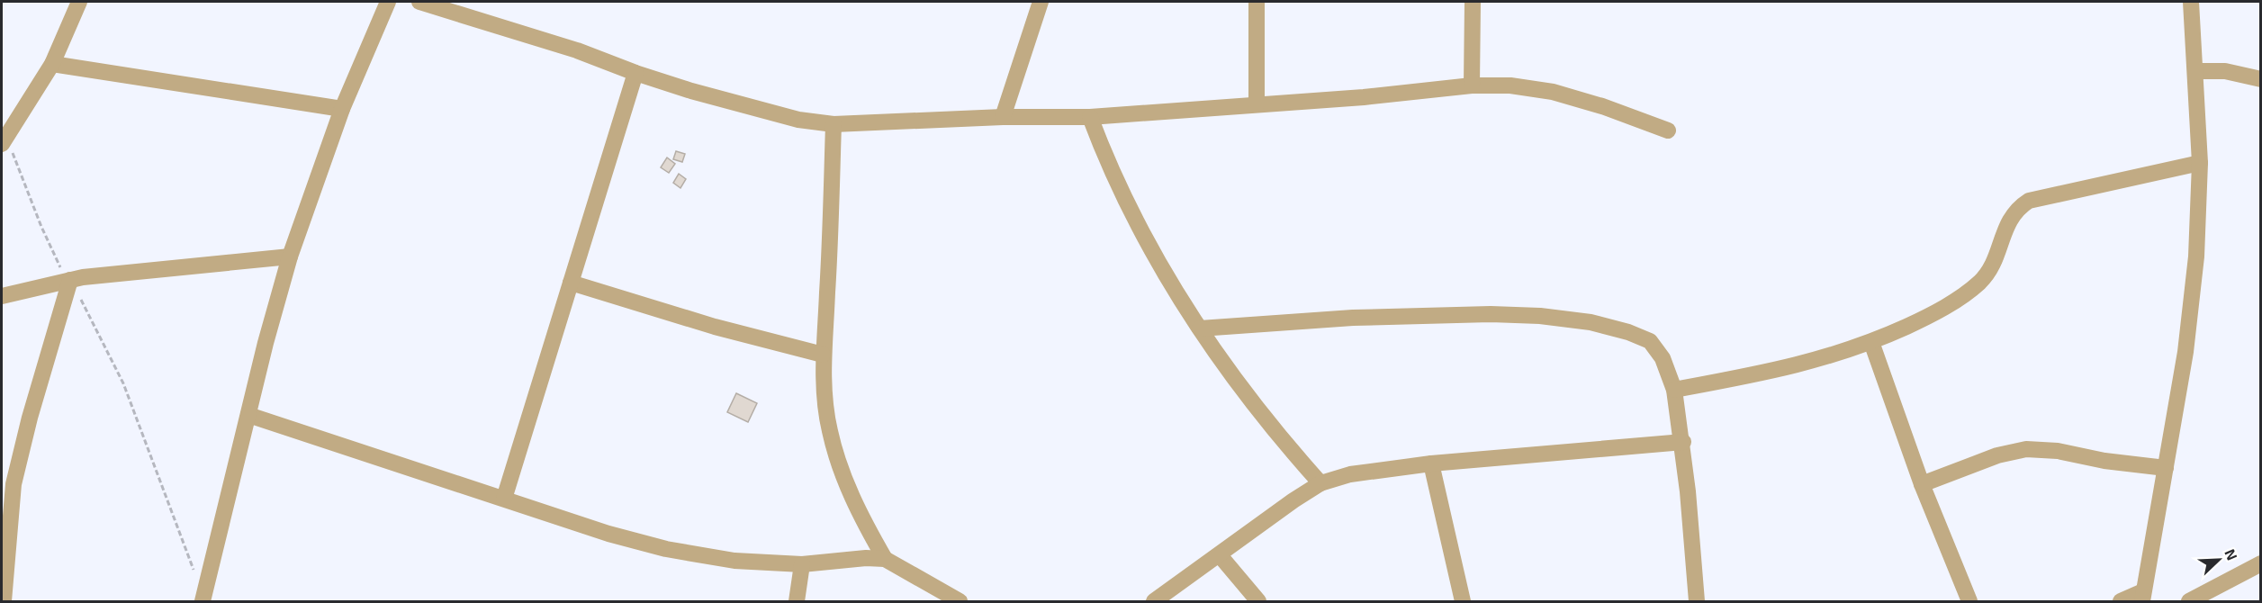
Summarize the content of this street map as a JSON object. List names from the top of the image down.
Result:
{
  "north": "top right"
}
